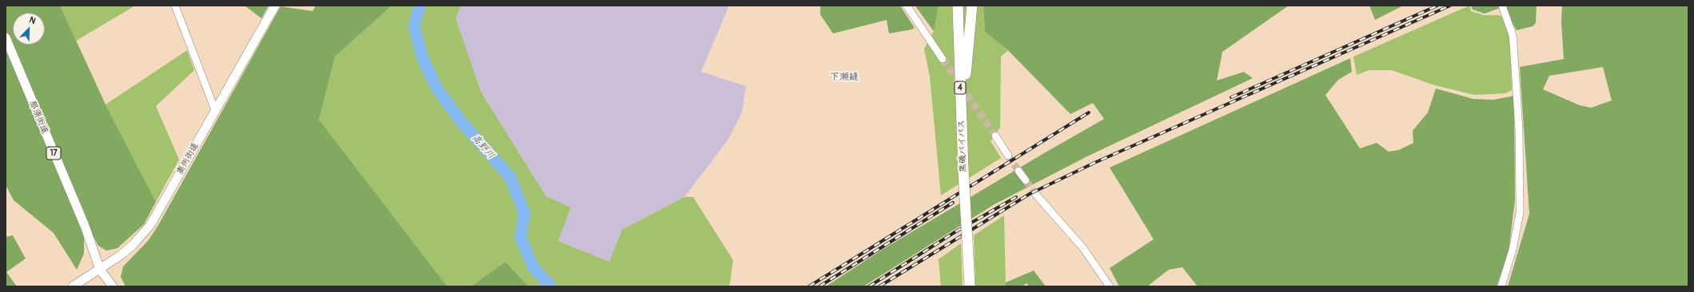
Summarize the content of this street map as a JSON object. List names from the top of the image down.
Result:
{
  "streets": {
    "highway": ["4", "黒磯バイパス"],
    "main road": ["那須街道", "17", "奥州街道"]
  },
  "crossings": [
    ["4", "黒磯バイパス"],
    ["那須街道", "奥州街道"]
  ],
  "districts": ["下瀬縫"],
  "water": ["高野川"],
  "north": "top right"
}
